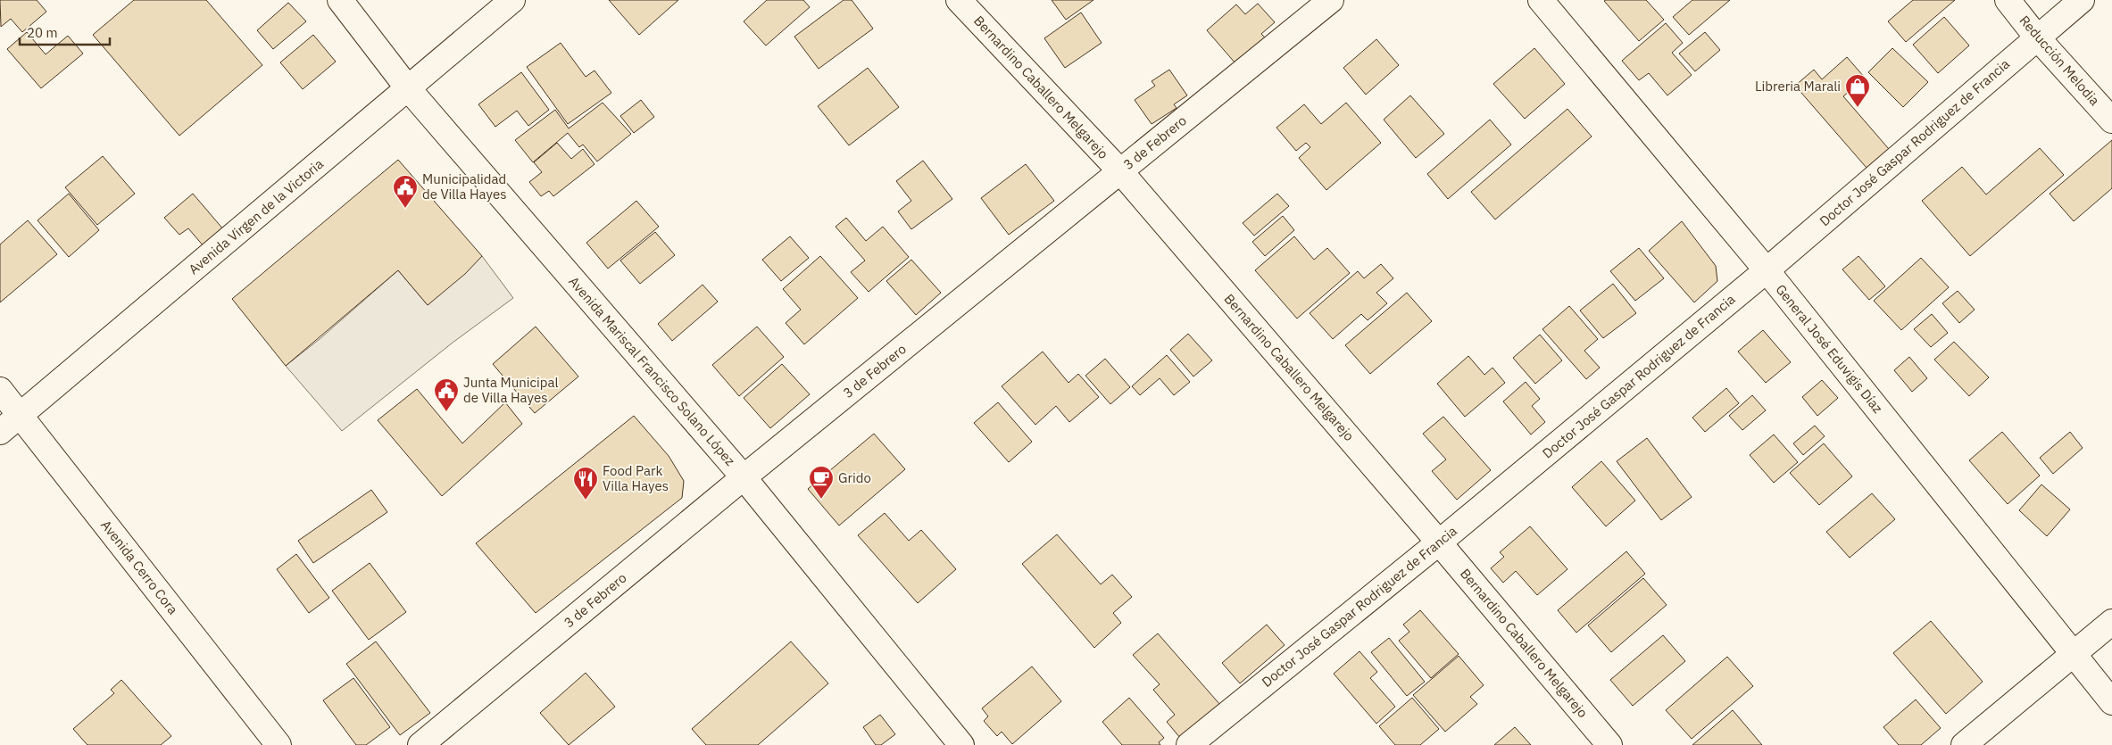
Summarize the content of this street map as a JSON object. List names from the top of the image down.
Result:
{
  "streets": {
    "street": [
      "Reducción Melodia",
      "Bernardino Caballero Melgarejo",
      "3 de Febrero",
      "Doctor José Gaspar Rodriguez de Francia",
      "Avenida Virgen de la Victoria",
      "General José Eduvigis Díaz",
      "Avenida Mariscal Francisco Solano López",
      "Avenida Cerro Cora"
    ]
  },
  "crossings": [
    ["Reducción Melodia", "Doctor José Gaspar Rodriguez de Francia"],
    ["Bernardino Caballero Melgarejo", "3 de Febrero"],
    ["Bernardino Caballero Melgarejo", "Doctor José Gaspar Rodriguez de Francia"],
    ["3 de Febrero", "Avenida Mariscal Francisco Solano López"],
    ["Doctor José Gaspar Rodriguez de Francia", "General José Eduvigis Díaz"],
    ["Avenida Virgen de la Victoria", "Avenida Mariscal Francisco Solano López"],
    ["Avenida Virgen de la Victoria", "Avenida Cerro Cora"]
  ],
  "places": {
    "shop": ["Libreria Marali"],
    "public building": ["Municipalidad de Villa Hayes", "Junta Municipal de Villa Hayes"],
    "cafe": ["Grido"],
    "restaurant": ["Food Park Villa Hayes"]
  },
  "scale_bar": "20 m"
}
